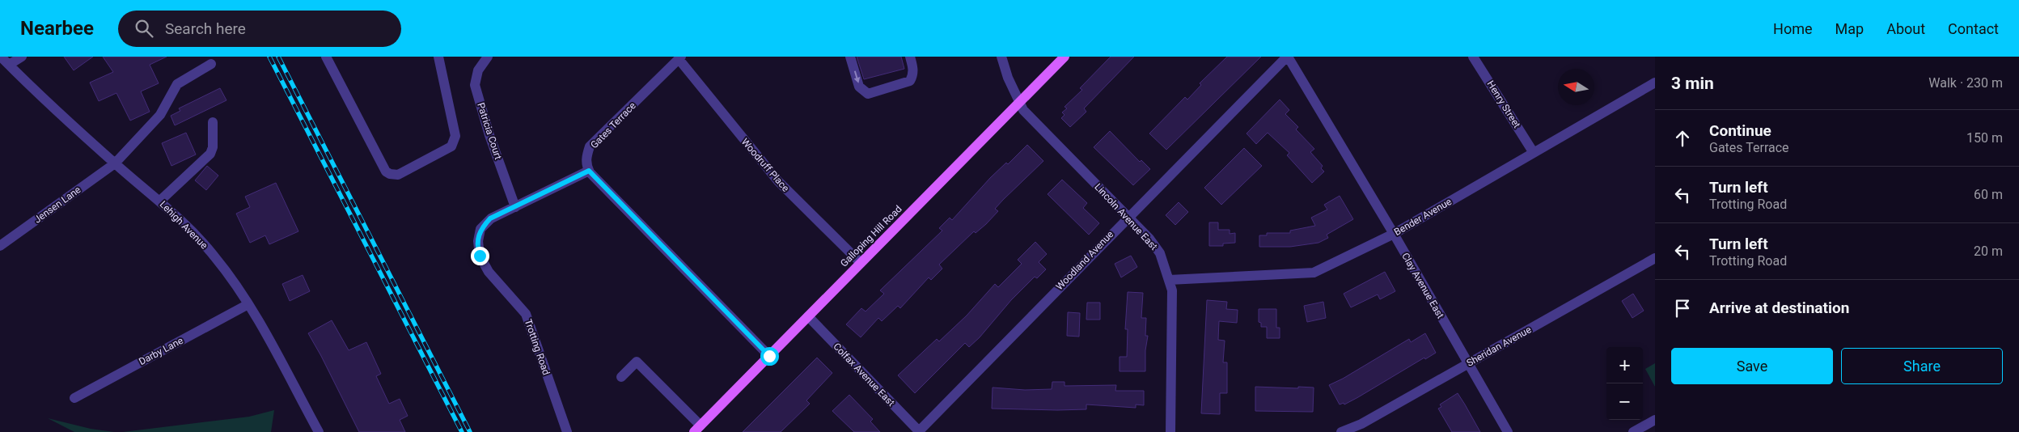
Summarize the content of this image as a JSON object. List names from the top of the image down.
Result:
{
  "streets": {
    "main road": ["Galloping Hill Road"],
    "street": [
      "Henry Street",
      "Gates Terrace",
      "Patricia Court",
      "Woodruff Place",
      "Jensen Lane",
      "Lincoln Avenue East",
      "Bender Avenue",
      "Lehigh Avenue",
      "Woodland Avenue",
      "Clay Avenue East",
      "Sheridan Avenue",
      "Trotting Road",
      "Darby Lane",
      "Colfax Avenue East"
    ]
  },
  "crossings": [
    ["Henry Street", "Bender Avenue"],
    ["Gates Terrace", "Woodruff Place"],
    ["Gates Terrace", "Trotting Road"],
    ["Patricia Court", "Trotting Road"],
    ["Woodruff Place", "Galloping Hill Road"],
    ["Jensen Lane", "Lehigh Avenue"],
    ["Lincoln Avenue East", "Bender Avenue"],
    ["Lincoln Avenue East", "Galloping Hill Road"],
    ["Lincoln Avenue East", "Woodland Avenue"],
    ["Bender Avenue", "Clay Avenue East"],
    ["Lehigh Avenue", "Darby Lane"],
    ["Galloping Hill Road", "Colfax Avenue East"],
    ["Woodland Avenue", "Clay Avenue East"],
    ["Woodland Avenue", "Colfax Avenue East"],
    ["Clay Avenue East", "Sheridan Avenue"]
  ],
  "north": "left",
  "page": {
    "header": "Nearbee",
    "search": "Search here",
    "nav": [
      "Home",
      "Map",
      "About",
      "Contact"
    ],
    "heading": ["3 min", "Walk · 230 m"],
    "list": [
      ["Continue", "Gates Terrace", "150 m"],
      ["Turn left", "Trotting Road", "60 m"],
      ["Turn left", "Trotting Road", "20 m"],
      "Arrive at destination"
    ],
    "buttons": ["Save", "Share"],
    "map_buttons": ["+", "−"]
  }
}
